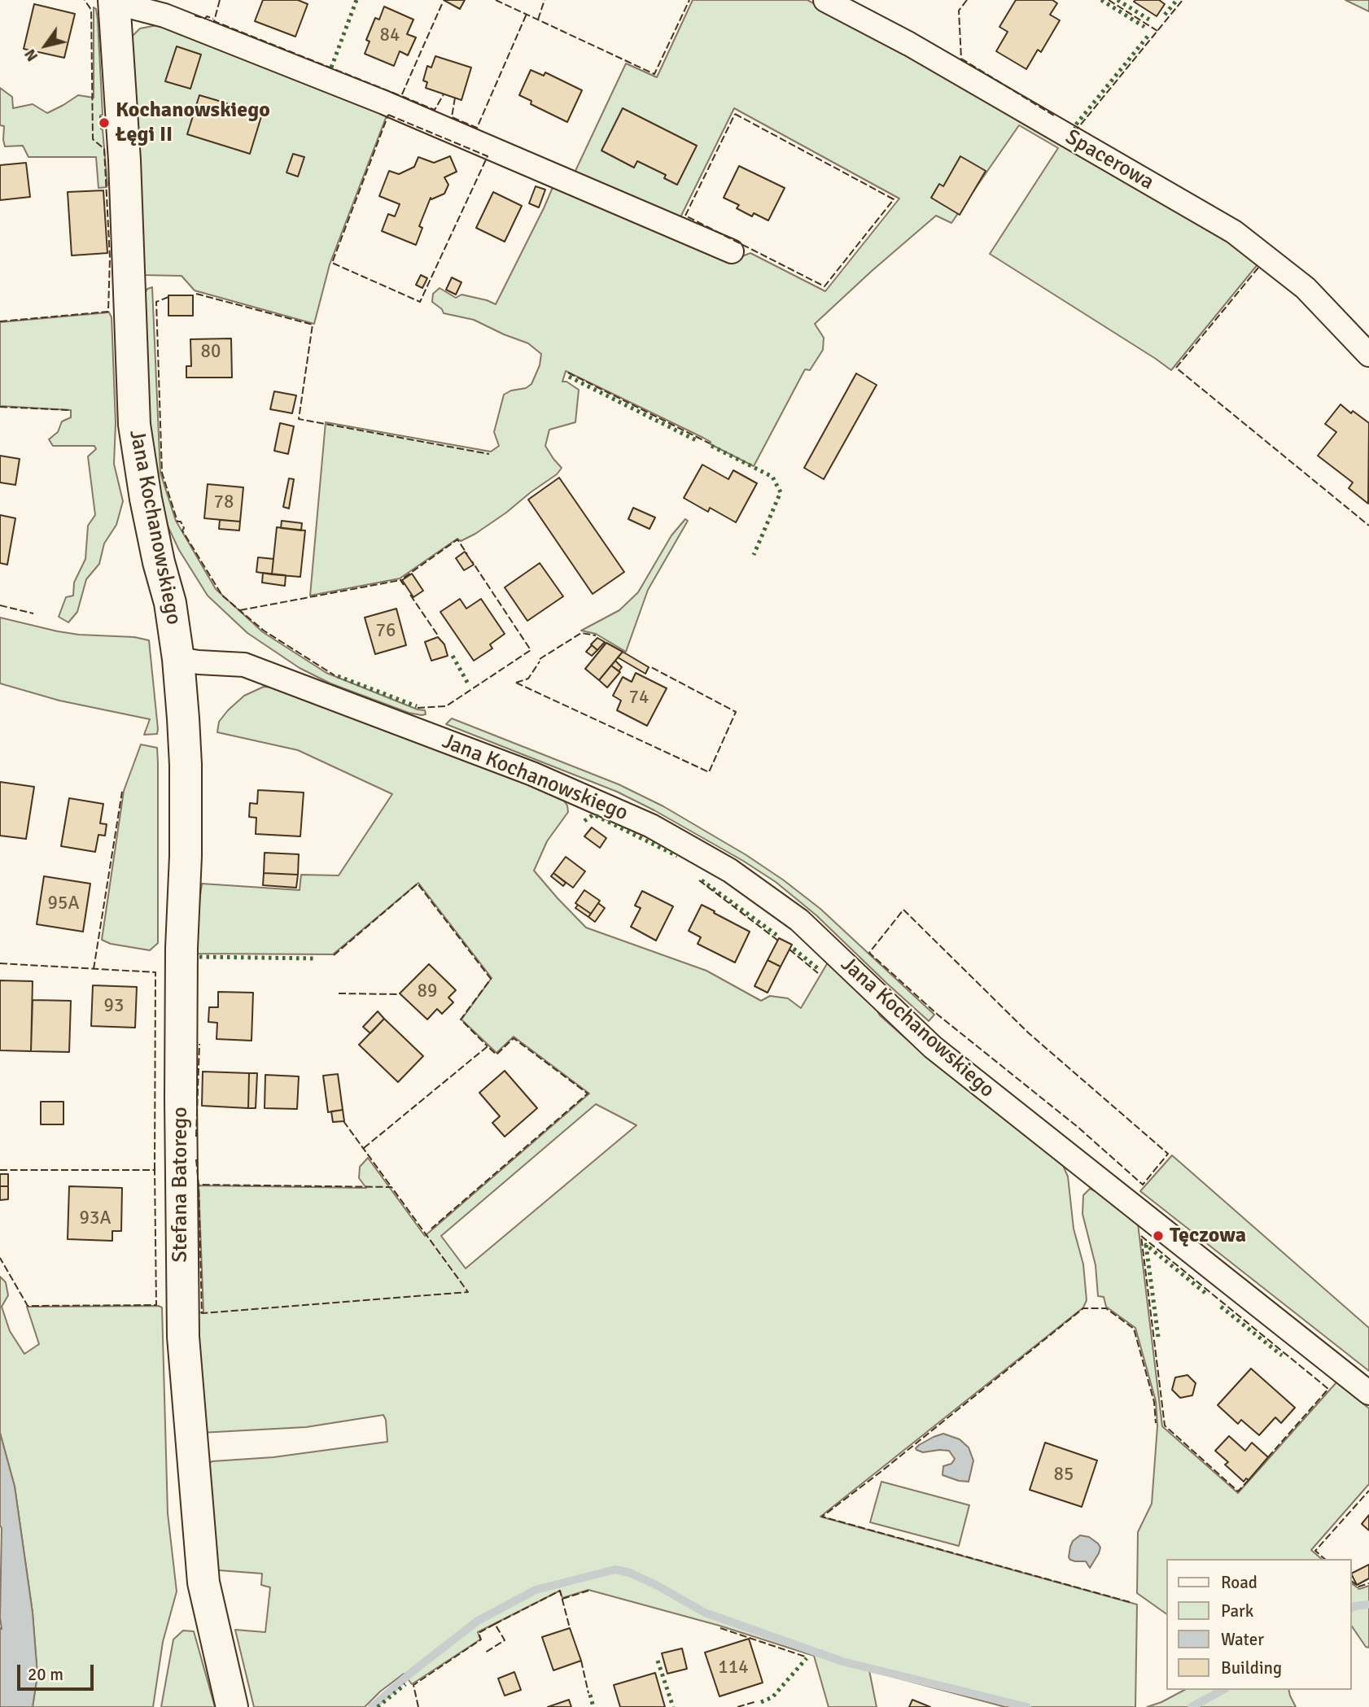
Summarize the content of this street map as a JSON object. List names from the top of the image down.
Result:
{
  "streets": {
    "street": ["Spacerowa", "Jana Kochanowskiego", "Stefana Batorego"]
  },
  "crossings": [
    ["Jana Kochanowskiego", "Stefana Batorego"]
  ],
  "places": ["Kochanowskiego Łęgi II", "Tęczowa"],
  "house_numbers": [
    "84",
    "80",
    "78",
    "76",
    "74",
    "95A",
    "89",
    "93",
    "93A",
    "85",
    "114"
  ],
  "legend": [
    "Road",
    "Park",
    "Water",
    "Building"
  ],
  "scale_bar": "20 m",
  "north": "bottom left"
}
